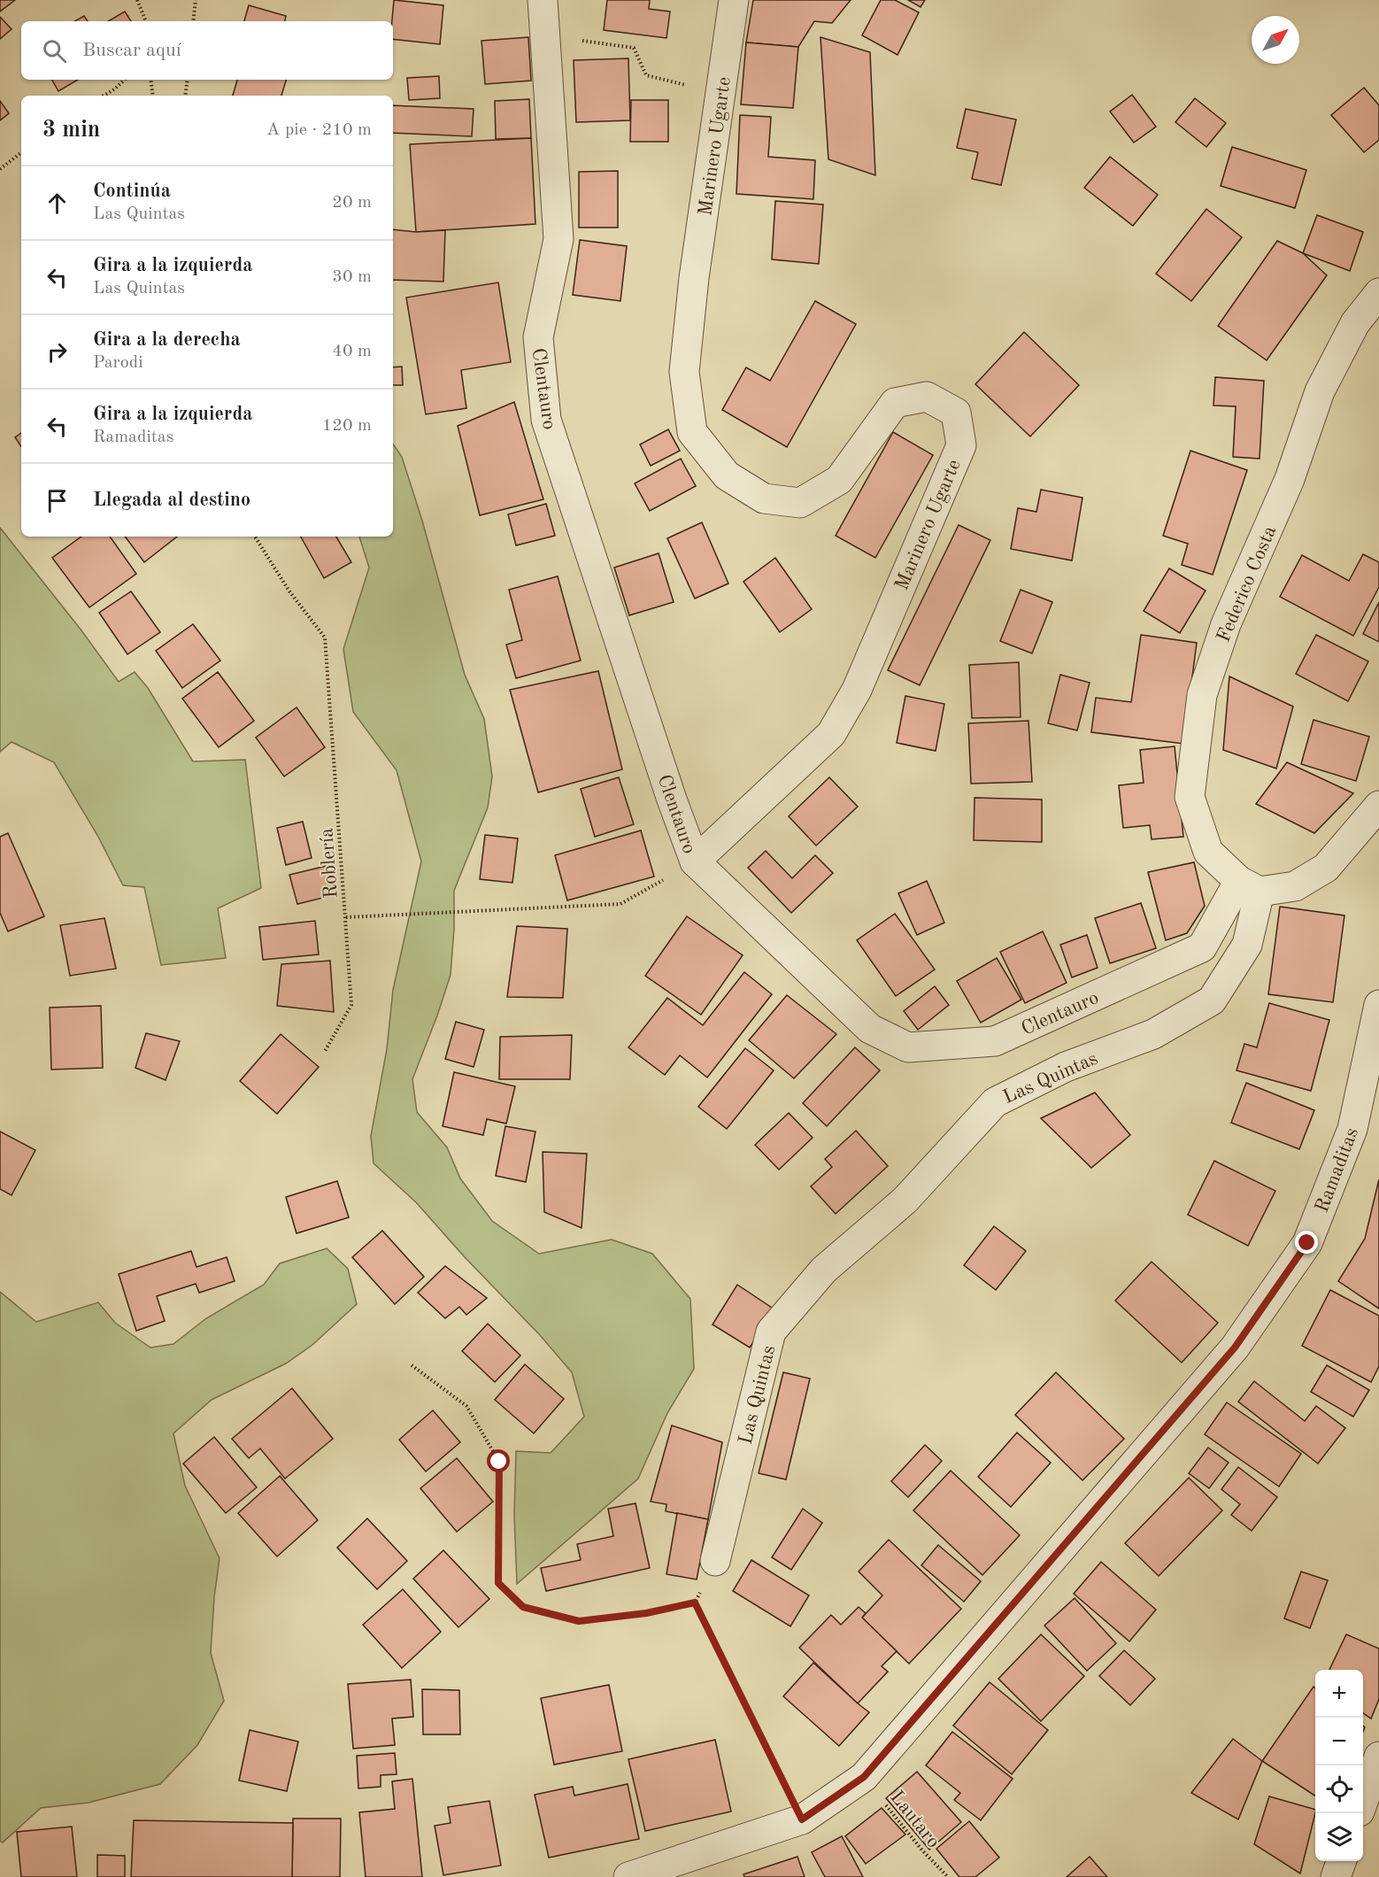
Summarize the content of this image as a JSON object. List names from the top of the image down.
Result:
{
  "streets": {
    "street": [
      "Marinero Ugarte",
      "Clentauro",
      "Federico Costa",
      "Las Quintas",
      "Ramaditas"
    ],
    "path": ["Roblería", "Lautaro"]
  },
  "crossings": [
    ["Marinero Ugarte", "Clentauro"],
    ["Marinero Ugarte", "Roblería"],
    ["Clentauro", "Federico Costa"],
    ["Clentauro", "Roblería"],
    ["Clentauro", "Las Quintas"],
    ["Federico Costa", "Las Quintas"],
    ["Ramaditas", "Lautaro"]
  ],
  "north": "top right",
  "page": {
    "search": "Buscar aquí",
    "heading": ["3 min", "A pie · 210 m"],
    "list": [
      ["Continúa", "Las Quintas", "20 m"],
      ["Gira a la izquierda", "Las Quintas", "30 m"],
      ["Gira a la derecha", "Parodi", "40 m"],
      ["Gira a la izquierda", "Ramaditas", "120 m"],
      "Llegada al destino"
    ],
    "map_buttons": ["+", "−"]
  }
}
